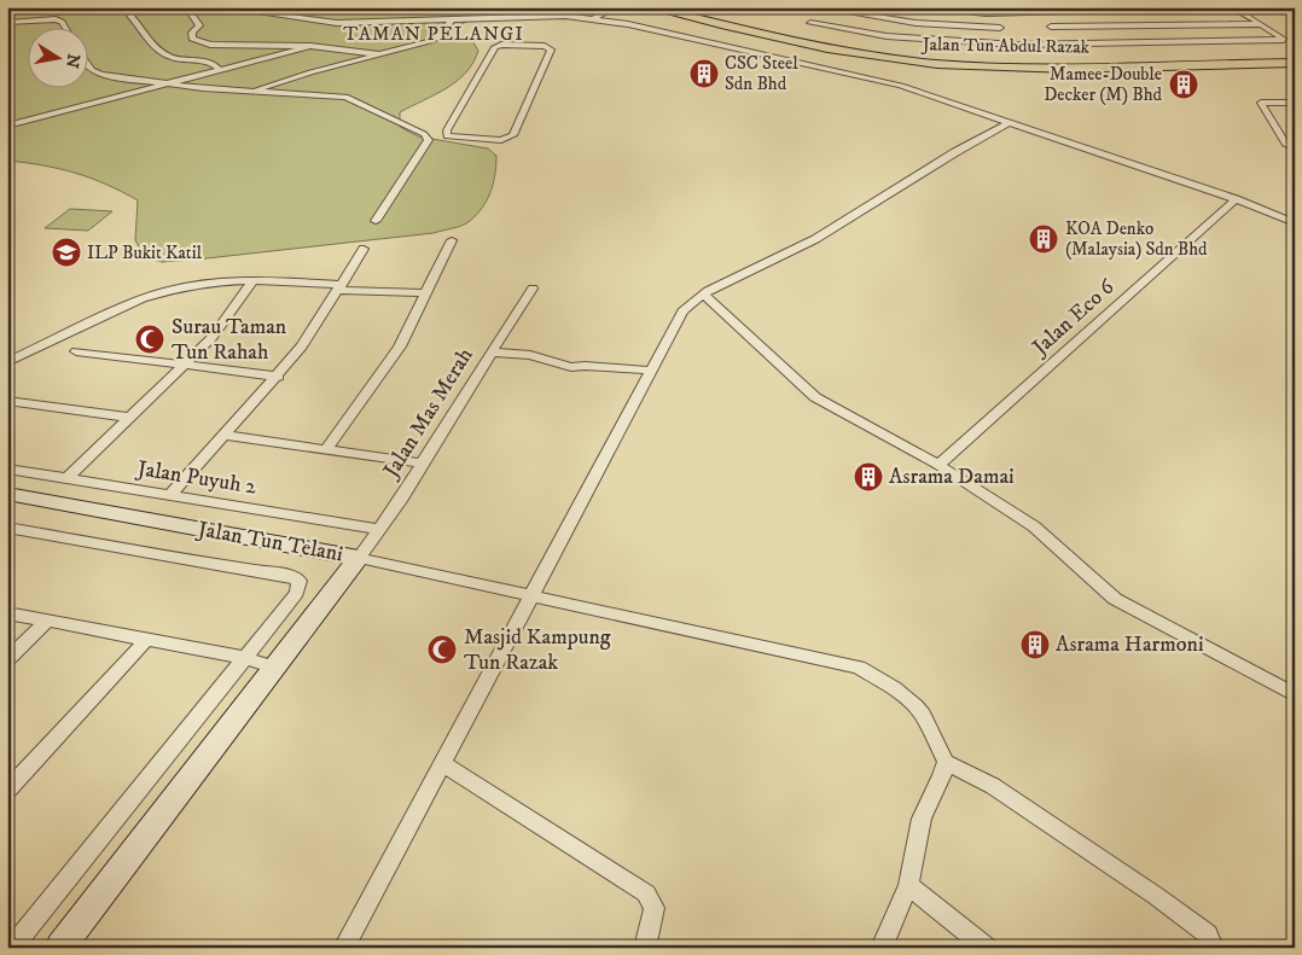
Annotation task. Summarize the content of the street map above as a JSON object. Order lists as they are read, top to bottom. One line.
{"streets":{"highway":["Jalan Tun Abdul Razak"],"street":["Jalan Eco 6","Jalan Mas Merah","Jalan Puyuh 2","Jalan Tun Telani"]},"crossings":[["Jalan Mas Merah","Jalan Puyuh 2"],["Jalan Mas Merah","Jalan Tun Telani"]],"districts":["TAMAN PELANGI"],"places":{"building":["CSC Steel Sdn Bhd","Mamee-Double Decker (M) Bhd","KOA Denko (Malaysia) Sdn Bhd","Asrama Damai","Asrama Harmoni"],"school or university":["ILP Bukit Katil"],"mosque":["Surau Taman Tun Rahah","Masjid Kampung Tun Razak"]},"north":"right"}
